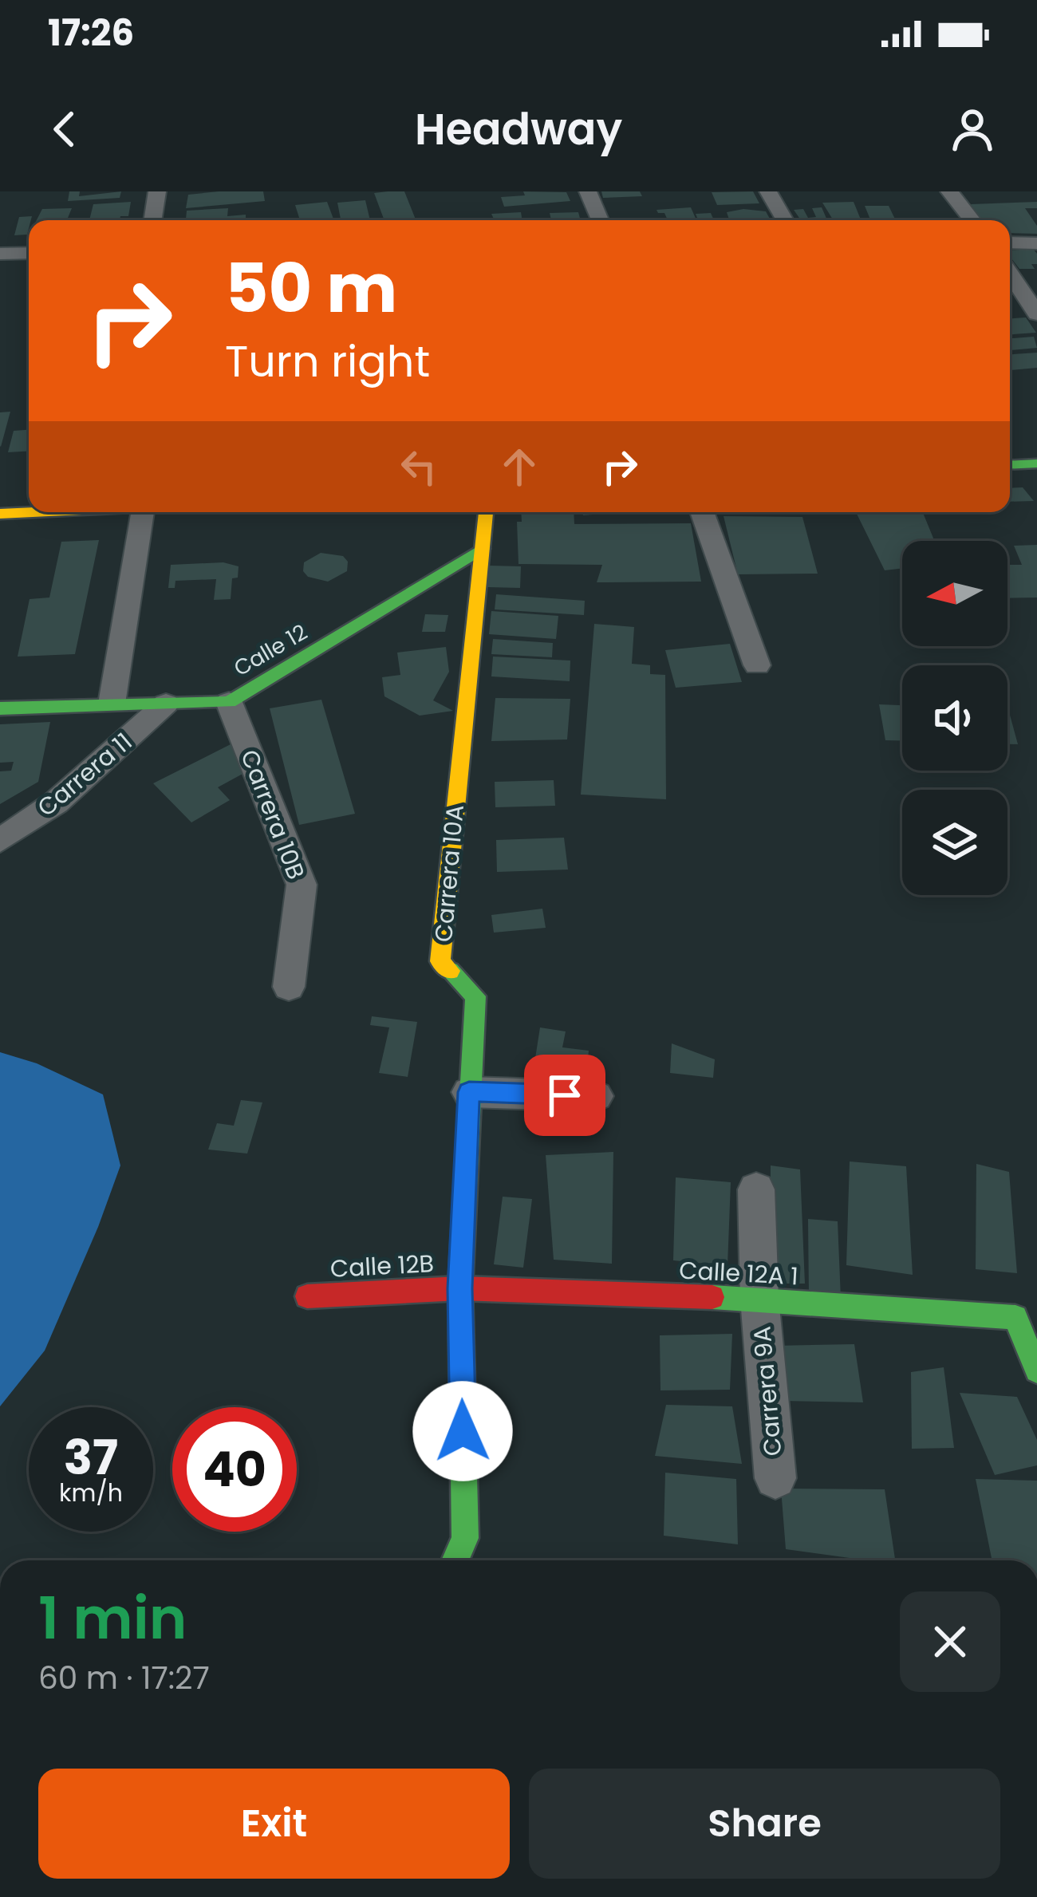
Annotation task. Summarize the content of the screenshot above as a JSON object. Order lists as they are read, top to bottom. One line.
{"streets":{"street":["Calle 12","Carrera 11","Carrera 10B","Carrera 10A","Calle 12B","Calle 12A 1","Carrera 9A"]},"crossings":[["Calle 12","Carrera 11"],["Calle 12","Carrera 10B"],["Calle 12","Carrera 10A"],["Carrera 10A","Calle 12B"],["Carrera 10A","Calle 12A 1"],["Calle 12B","Calle 12A 1"],["Calle 12A 1","Carrera 9A"]],"north":"left","page":{"status":"17:26","header":"Headway","turn":["50 m","Turn right"],"speed":"37 km/h","limit":"40","heading":["1 min","60 m · 17:27"],"buttons":["Exit","Share"]}}
